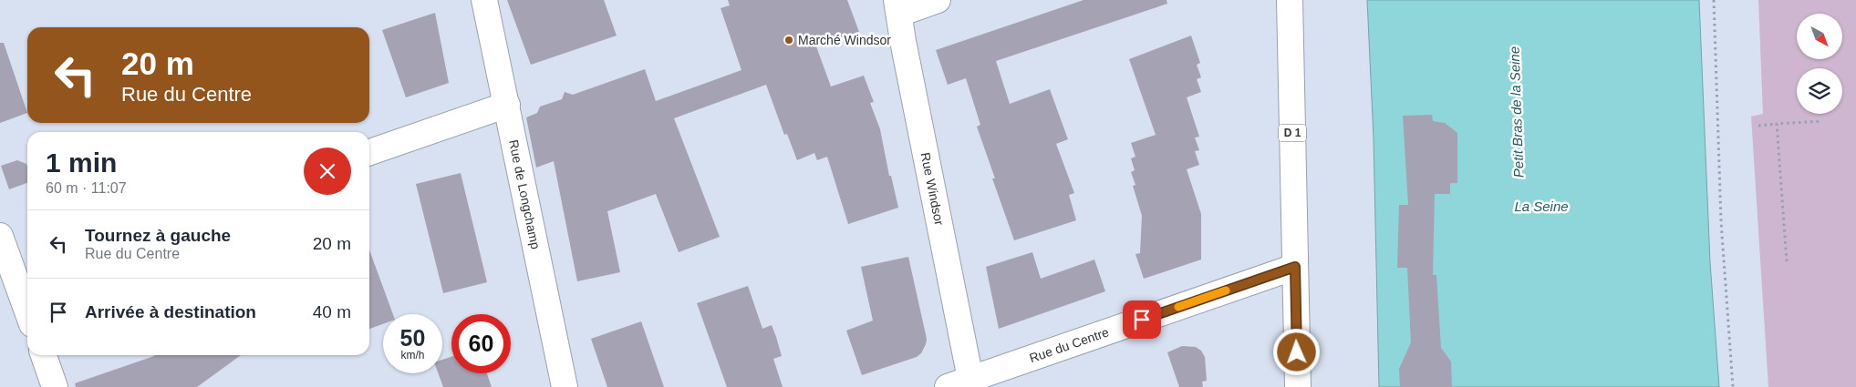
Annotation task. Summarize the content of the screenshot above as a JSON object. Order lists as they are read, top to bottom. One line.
{"streets":{"street":["D 1","Rue Windsor","Rue de Longchamp","Rue du Centre"]},"crossings":[["D 1","Rue du Centre"],["Rue Windsor","Rue du Centre"]],"water":["Petit Bras de la Seine","La Seine"],"places":["Marché Windsor"],"north":"bottom right","page":{"turn":["20 m","Rue du Centre"],"heading":["1 min","60 m · 11:07"],"list":[{"name":"Tournez à gauche","note":"Rue du Centre","value":"20 m"},{"name":"Arrivée à destination","value":"40 m"}],"speed":"50 km/h","limit":"60"}}
